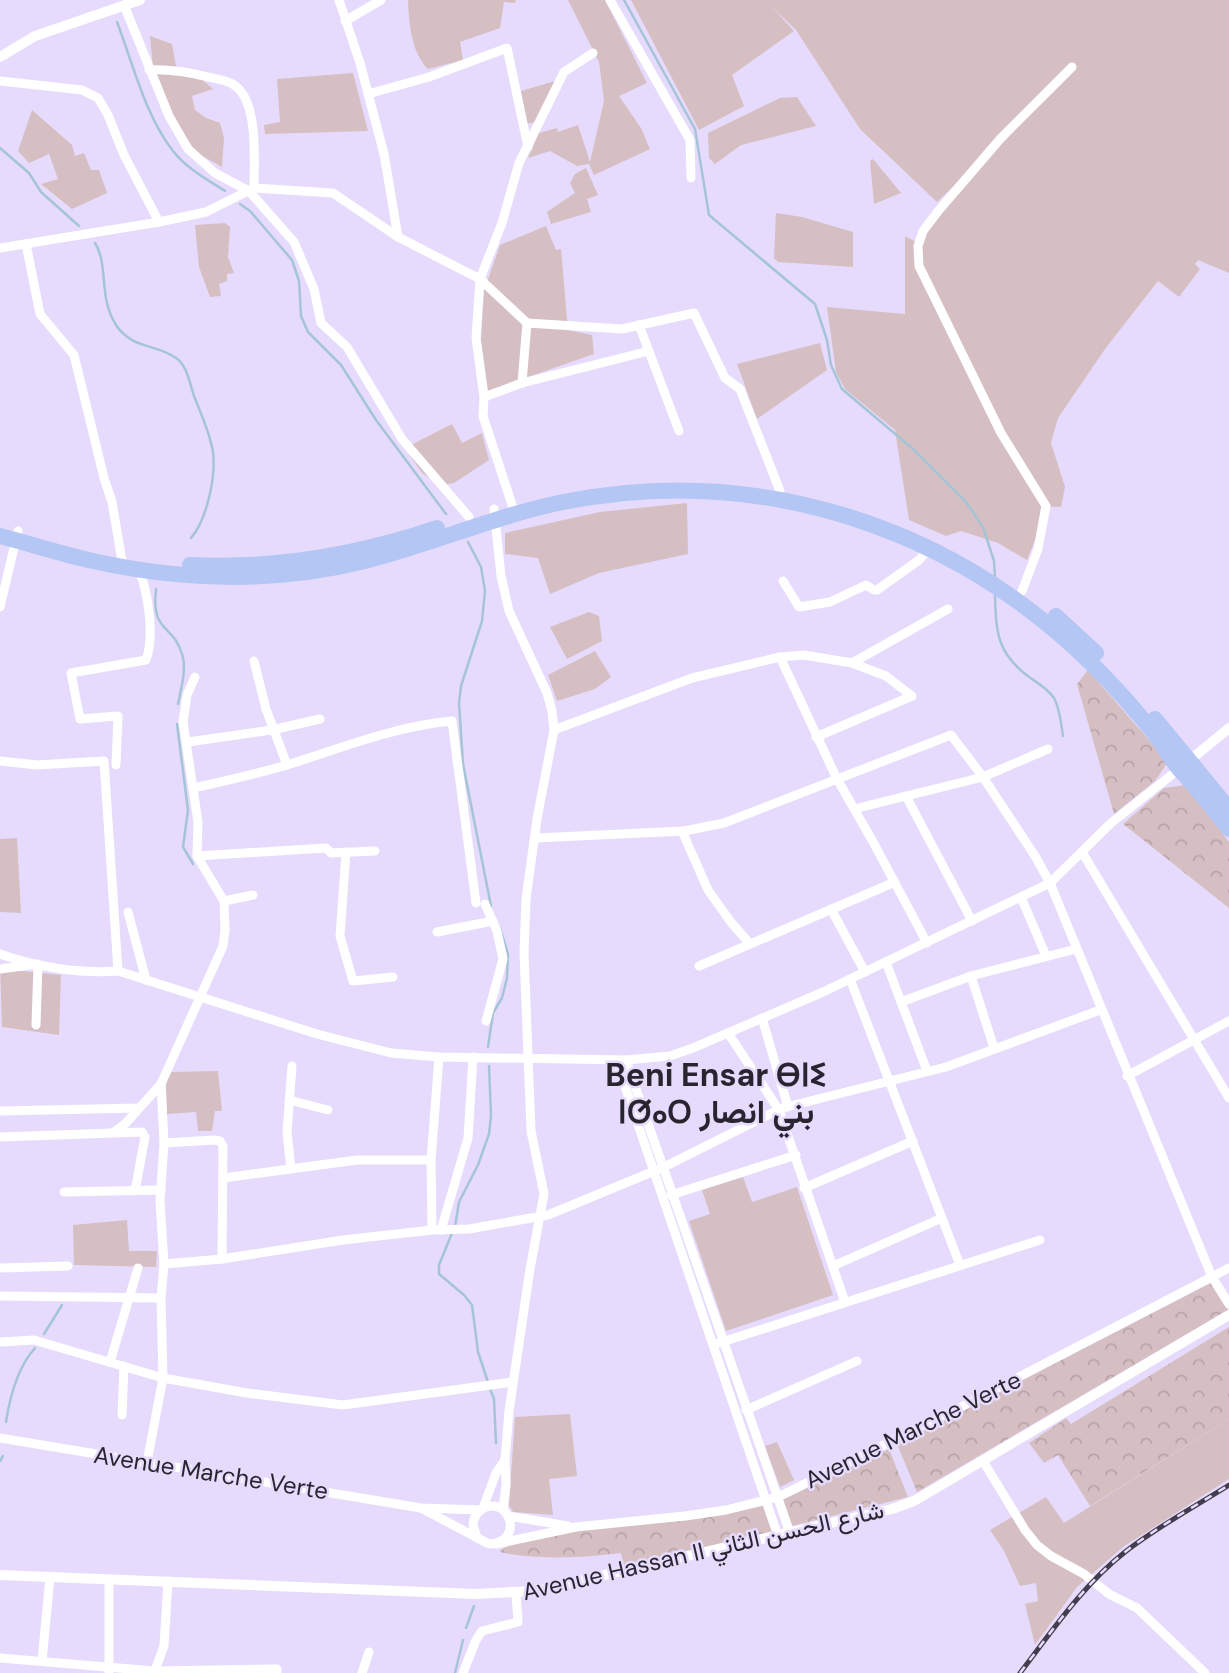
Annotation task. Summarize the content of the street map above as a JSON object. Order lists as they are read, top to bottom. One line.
{"streets":{"street":["Avenue Marche Verte","Avenue Hassan II شارع الحسن الثاني"]},"districts":["Beni Ensar ⴱⵏⵉ ⵏⵚⴰⵔ بني انصار"]}
